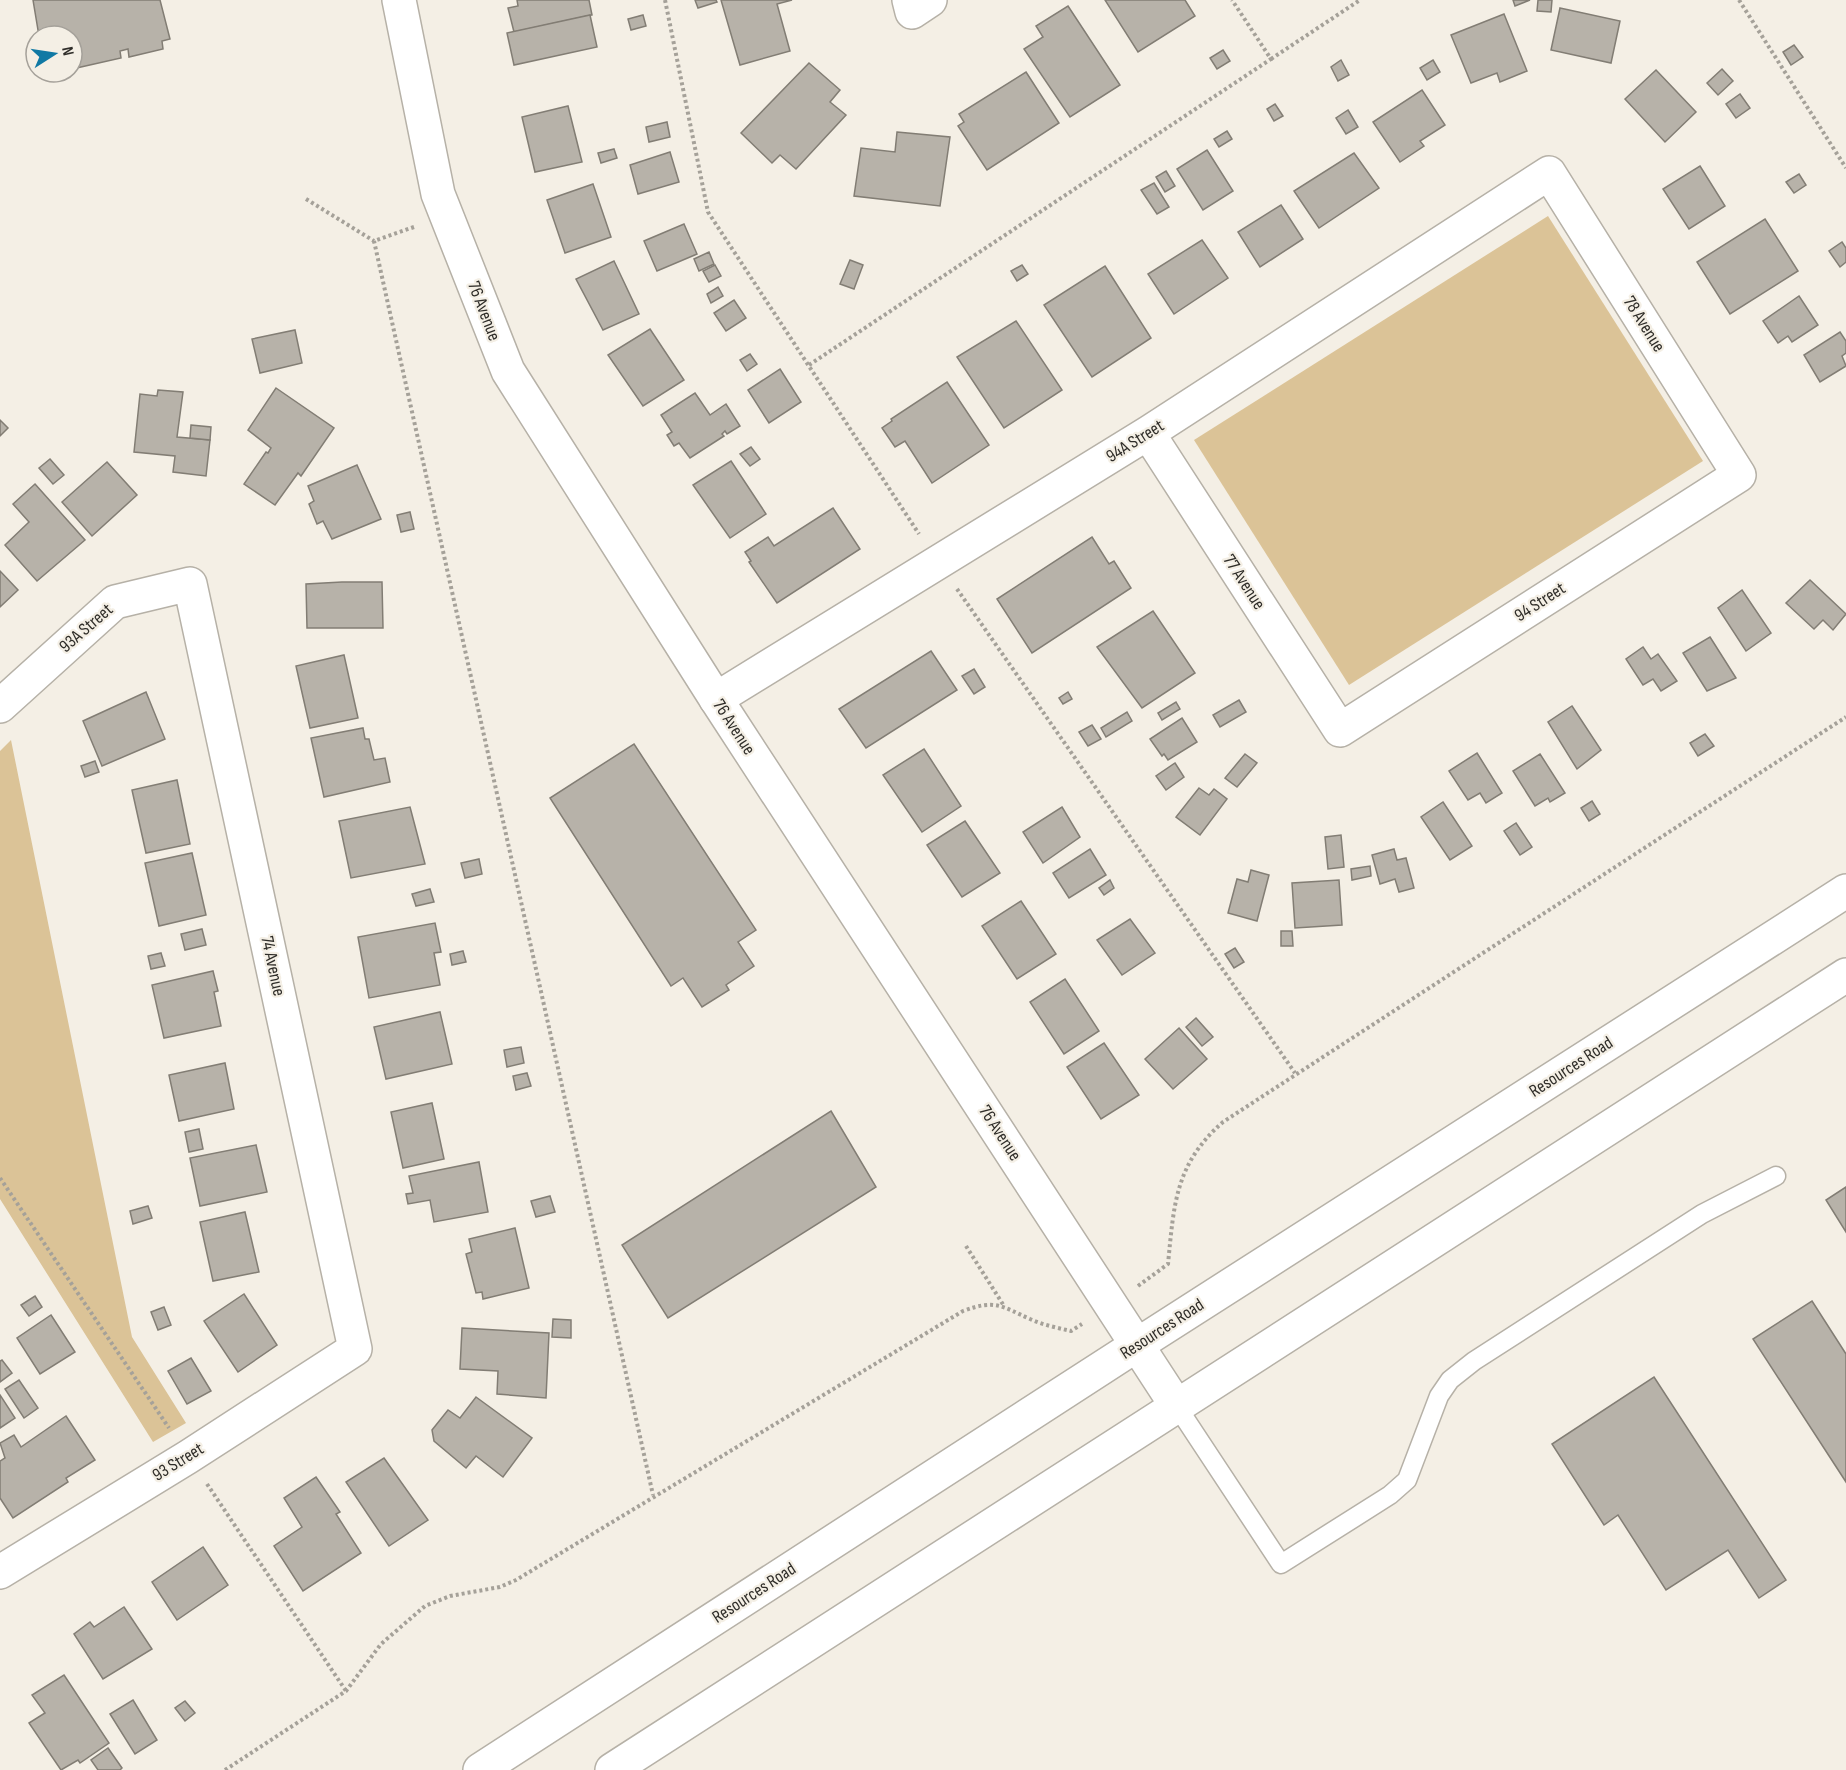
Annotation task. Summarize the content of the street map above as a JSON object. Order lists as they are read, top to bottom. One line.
{"streets":{"street":["76 Avenue","78 Avenue","94A Street","77 Avenue","94 Street","93A Street","74 Avenue","Resources Road","93 Street"]},"crossings":[["76 Avenue","94A Street"],["76 Avenue","Resources Road"],["78 Avenue","94A Street"],["78 Avenue","94 Street"],["94A Street","77 Avenue"],["77 Avenue","94 Street"],["93A Street","74 Avenue"],["74 Avenue","93 Street"]],"north":"right"}
